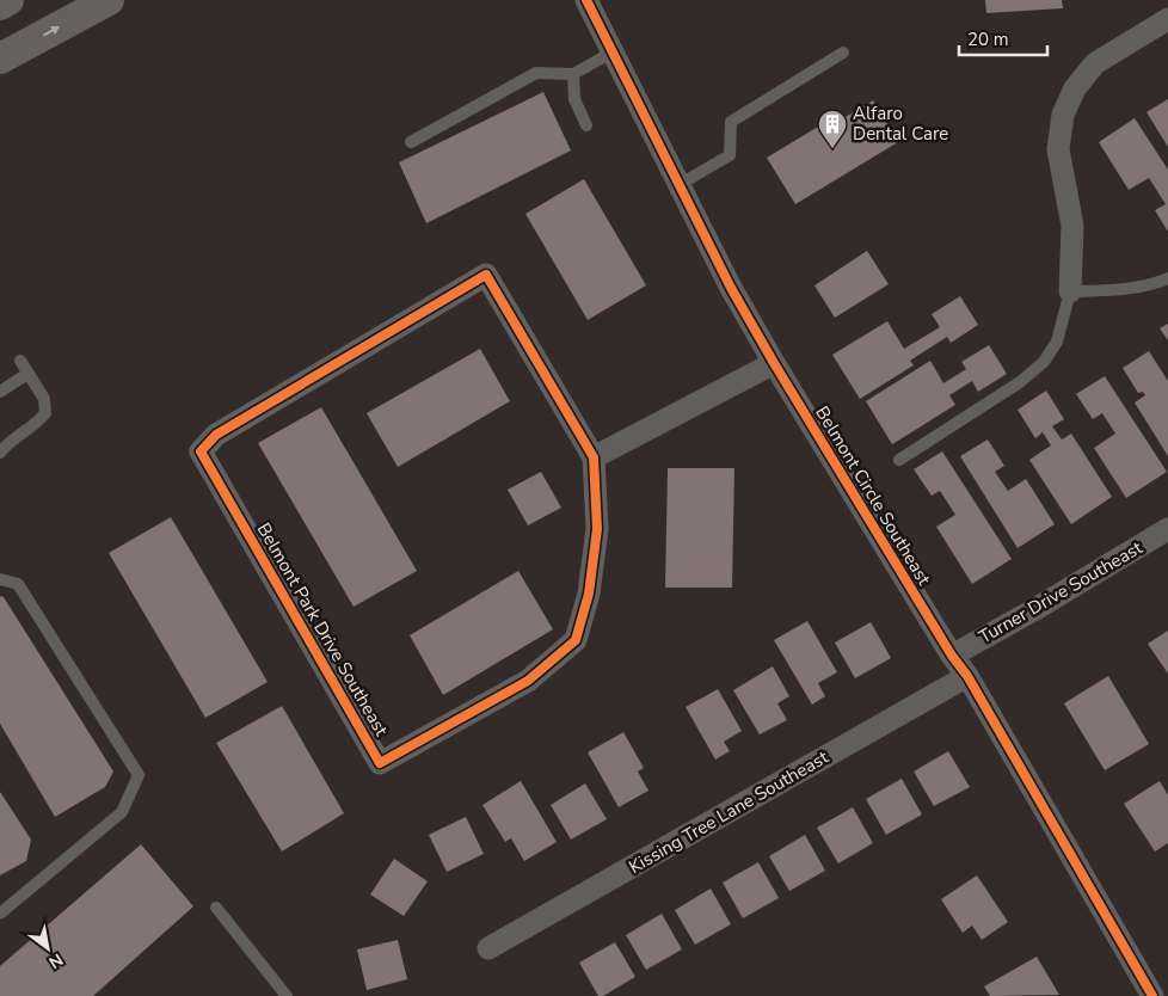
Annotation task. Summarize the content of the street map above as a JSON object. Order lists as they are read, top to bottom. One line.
{"streets":{"street":["Belmont Circle Southeast","Turner Drive Southeast","Belmont Park Drive Southeast","Kissing Tree Lane Southeast"]},"crossings":[["Belmont Circle Southeast","Turner Drive Southeast"],["Belmont Circle Southeast","Kissing Tree Lane Southeast"]],"places":{"building":["Alfaro Dental Care"]},"scale_bar":"20 m","north":"bottom right"}
